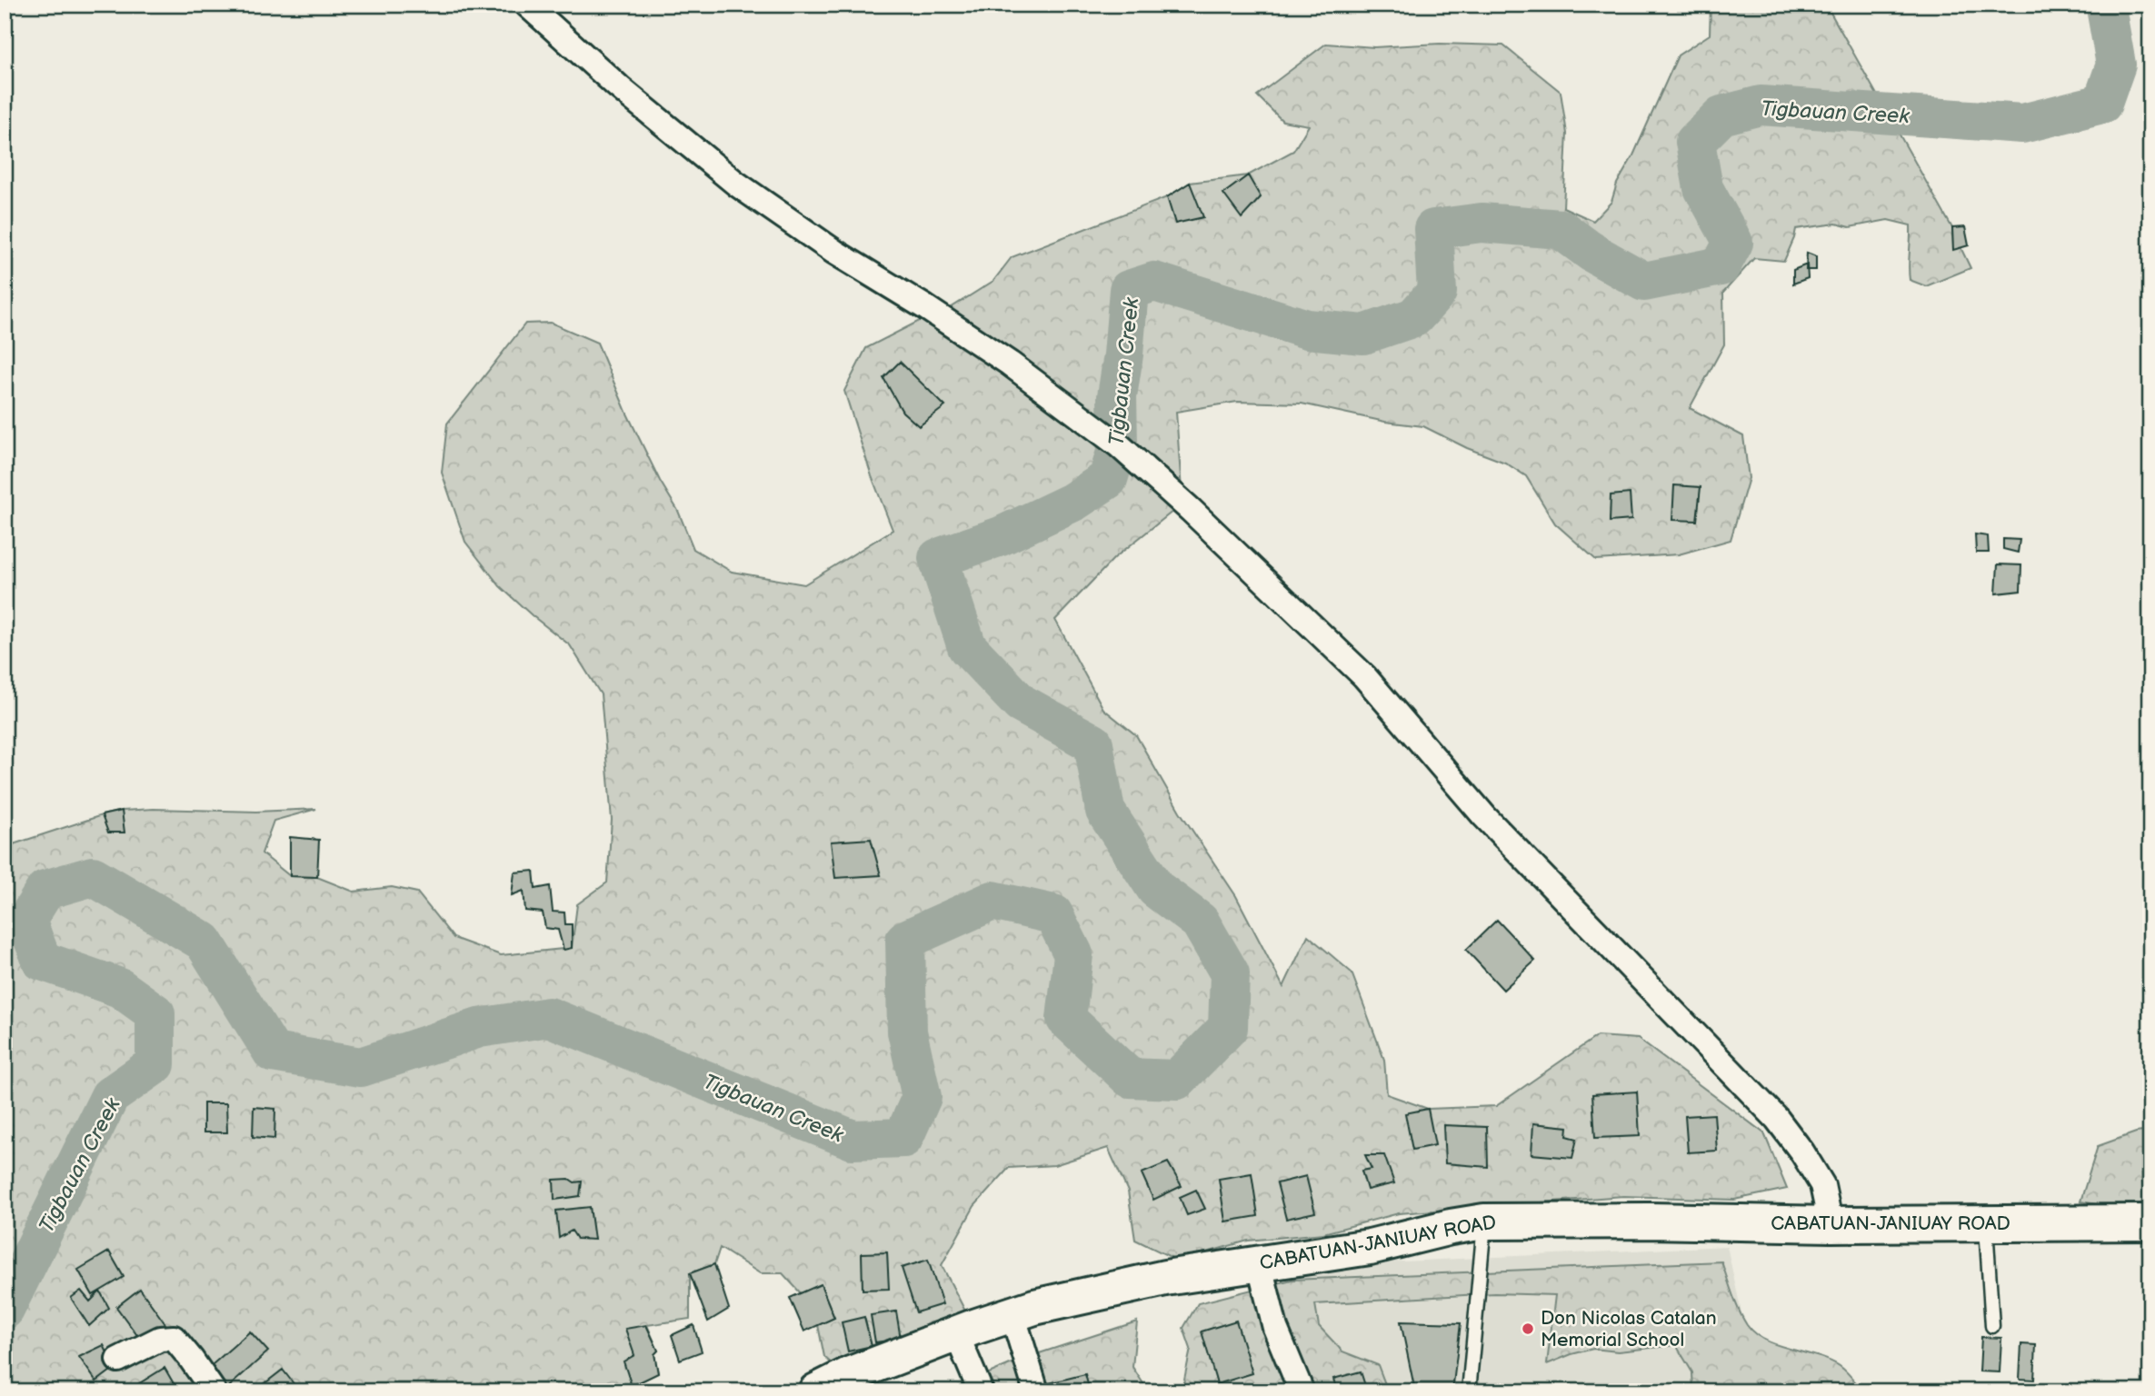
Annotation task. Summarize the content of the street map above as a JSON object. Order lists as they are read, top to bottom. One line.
{"streets":{"main road":["CABATUAN-JANIUAY ROAD"]},"water":["Tigbauan Creek"],"places":["Don Nicolas Catalan Memorial School"]}
